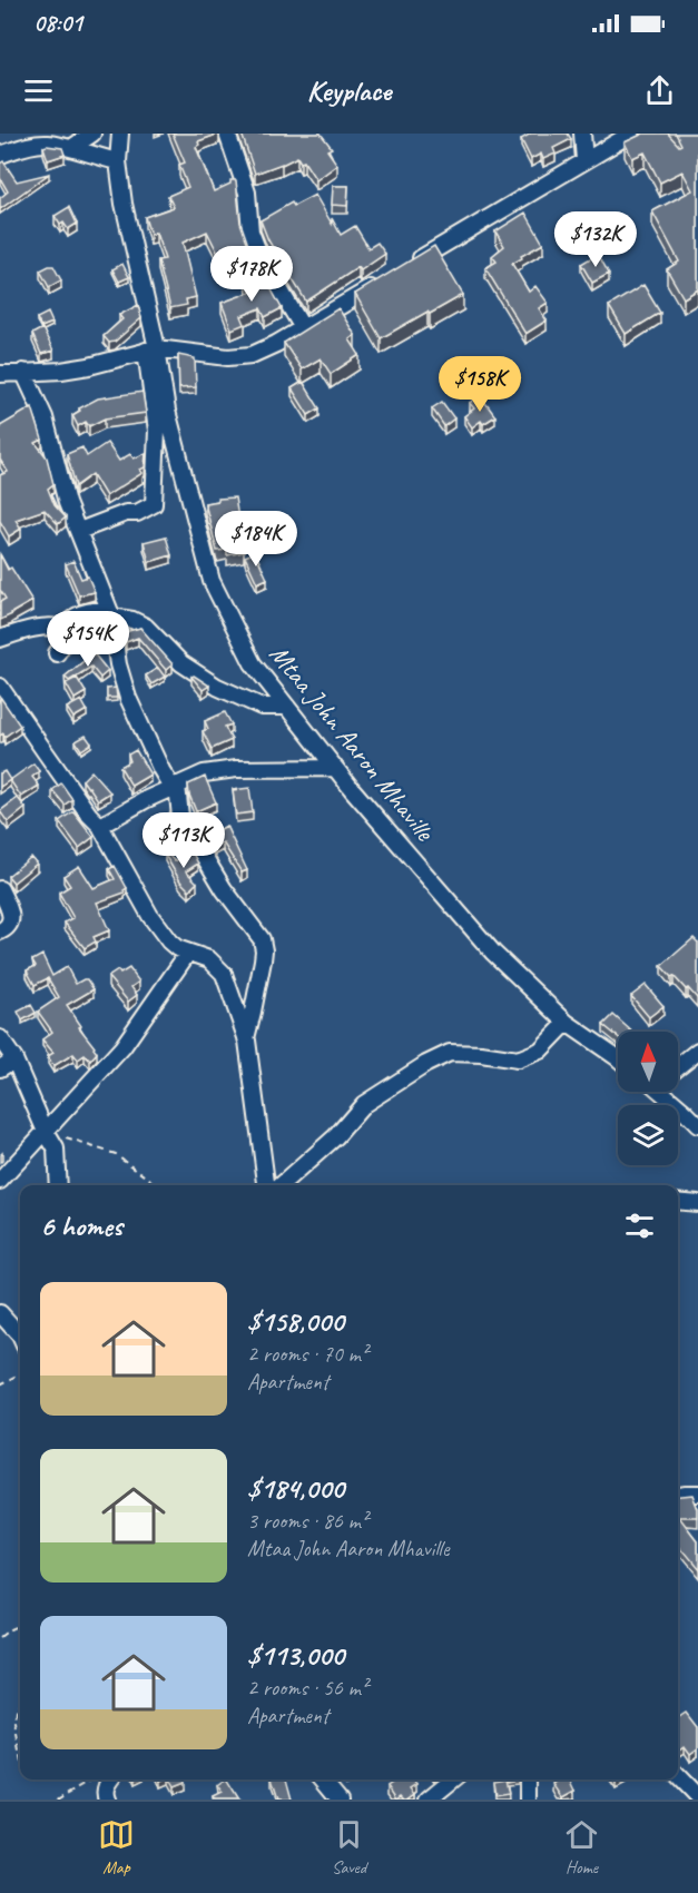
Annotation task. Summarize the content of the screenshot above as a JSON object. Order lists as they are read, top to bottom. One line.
{"streets":{"street":["Mtaa John Aaron Mhaville"]},"north":"top","page":{"status":"08:01","header":"Keyplace","price":["$132K","$178K","$158K","$184K","$154K","$113K"],"heading":"6 homes","list":[{"name":"$158,000","note":"2 rooms · 70 m² · Apartment"},{"name":"$184,000","note":"3 rooms · 86 m² · Mtaa John Aaron Mhaville"},{"name":"$113,000","note":"2 rooms · 56 m² · Apartment"}],"tabs":["Map","Saved","Home"]}}
